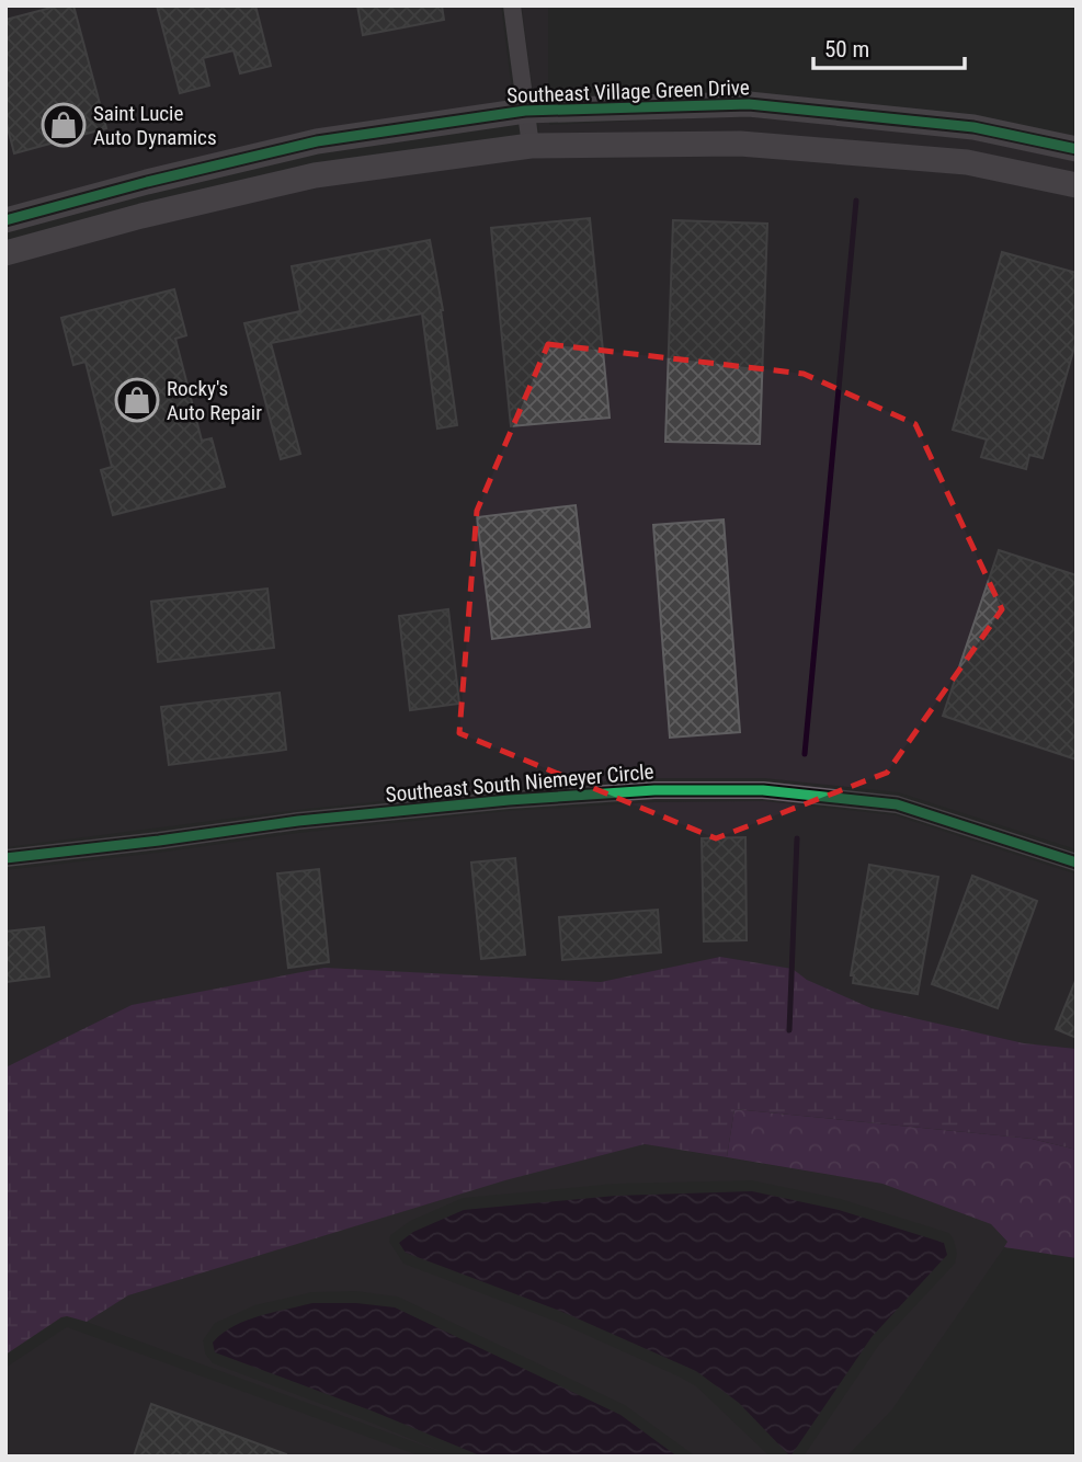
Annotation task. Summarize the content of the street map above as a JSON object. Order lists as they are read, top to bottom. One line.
{"streets":{"street":["Southeast Village Green Drive","Southeast South Niemeyer Circle"]},"places":{"shop":["Saint Lucie Auto Dynamics","Rocky's Auto Repair"]},"scale_bar":"50 m"}
